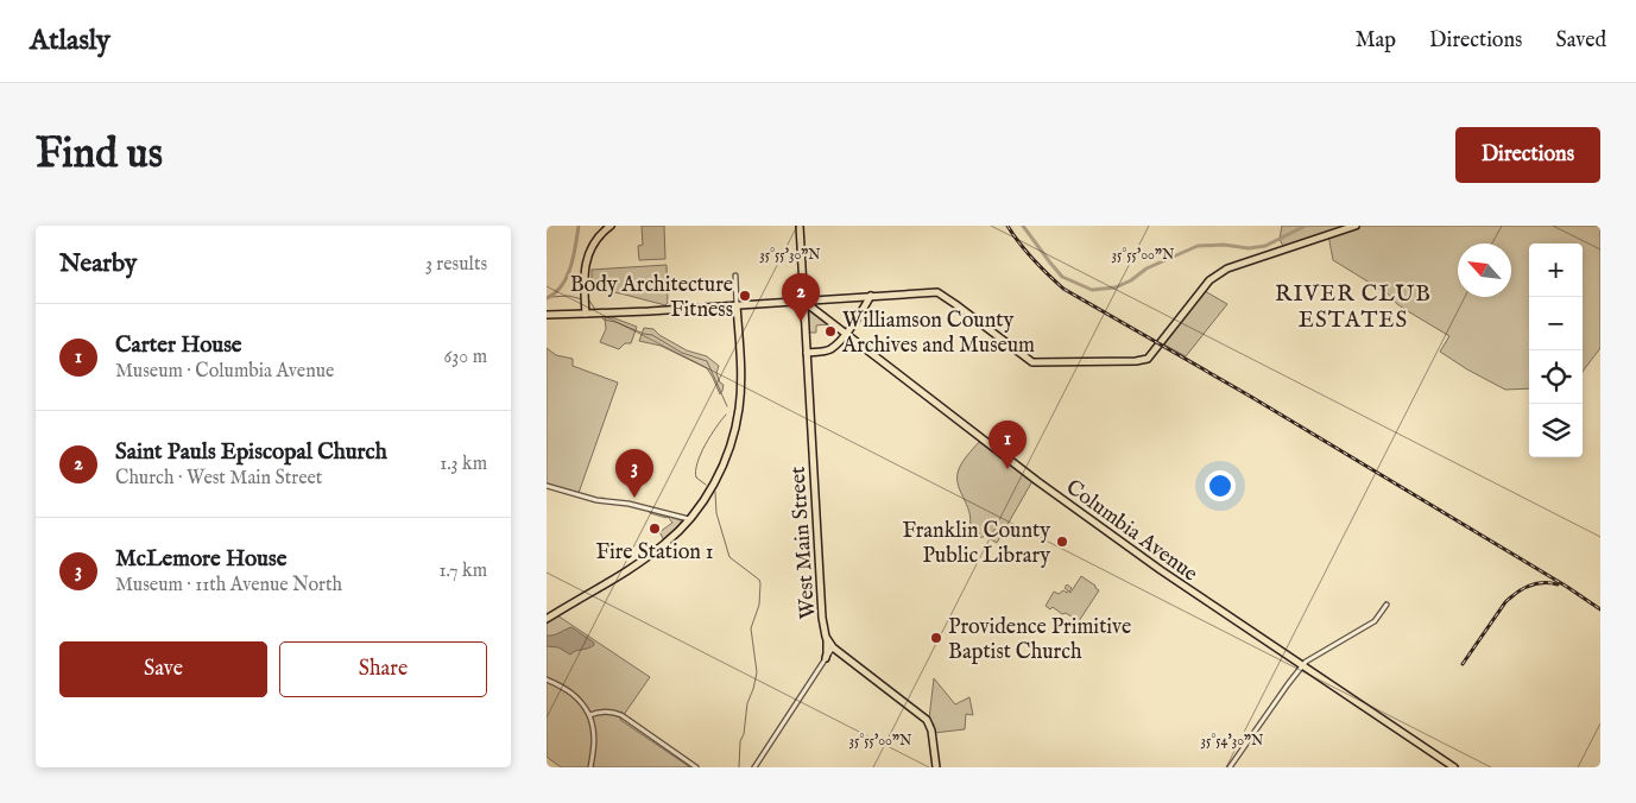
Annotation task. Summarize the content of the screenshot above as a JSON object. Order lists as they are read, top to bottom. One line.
{"streets":{"main road":["Columbia Avenue","West Main Street"]},"crossings":[["Columbia Avenue","West Main Street"]],"districts":["RIVER CLUB ESTATES"],"places":["Body Architecture Fitness","Williamson County Archives and Museum","Fire Station 1","Franklin County Public Library","Providence Primitive Baptist Church"],"north":"top left","page":{"header":"Atlasly","nav":["Map","Directions","Saved"],"buttons":["Directions",["Save","Share"]],"title":"Find us","heading":["Nearby","3 results"],"map_buttons":["+","−"],"pins":["2","1","3"],"list":[{"mark":"1","name":"Carter House","note":"Museum · Columbia Avenue","value":"630 m"},{"mark":"2","name":"Saint Pauls Episcopal Church","note":"Church · West Main Street","value":"1.3 km"},{"mark":"3","name":"McLemore House","note":"Museum · 11th Avenue North","value":"1.7 km"}]},"coordinates":["35°55'30\"N","35°55'00\"N","35°54'30\"N"]}
